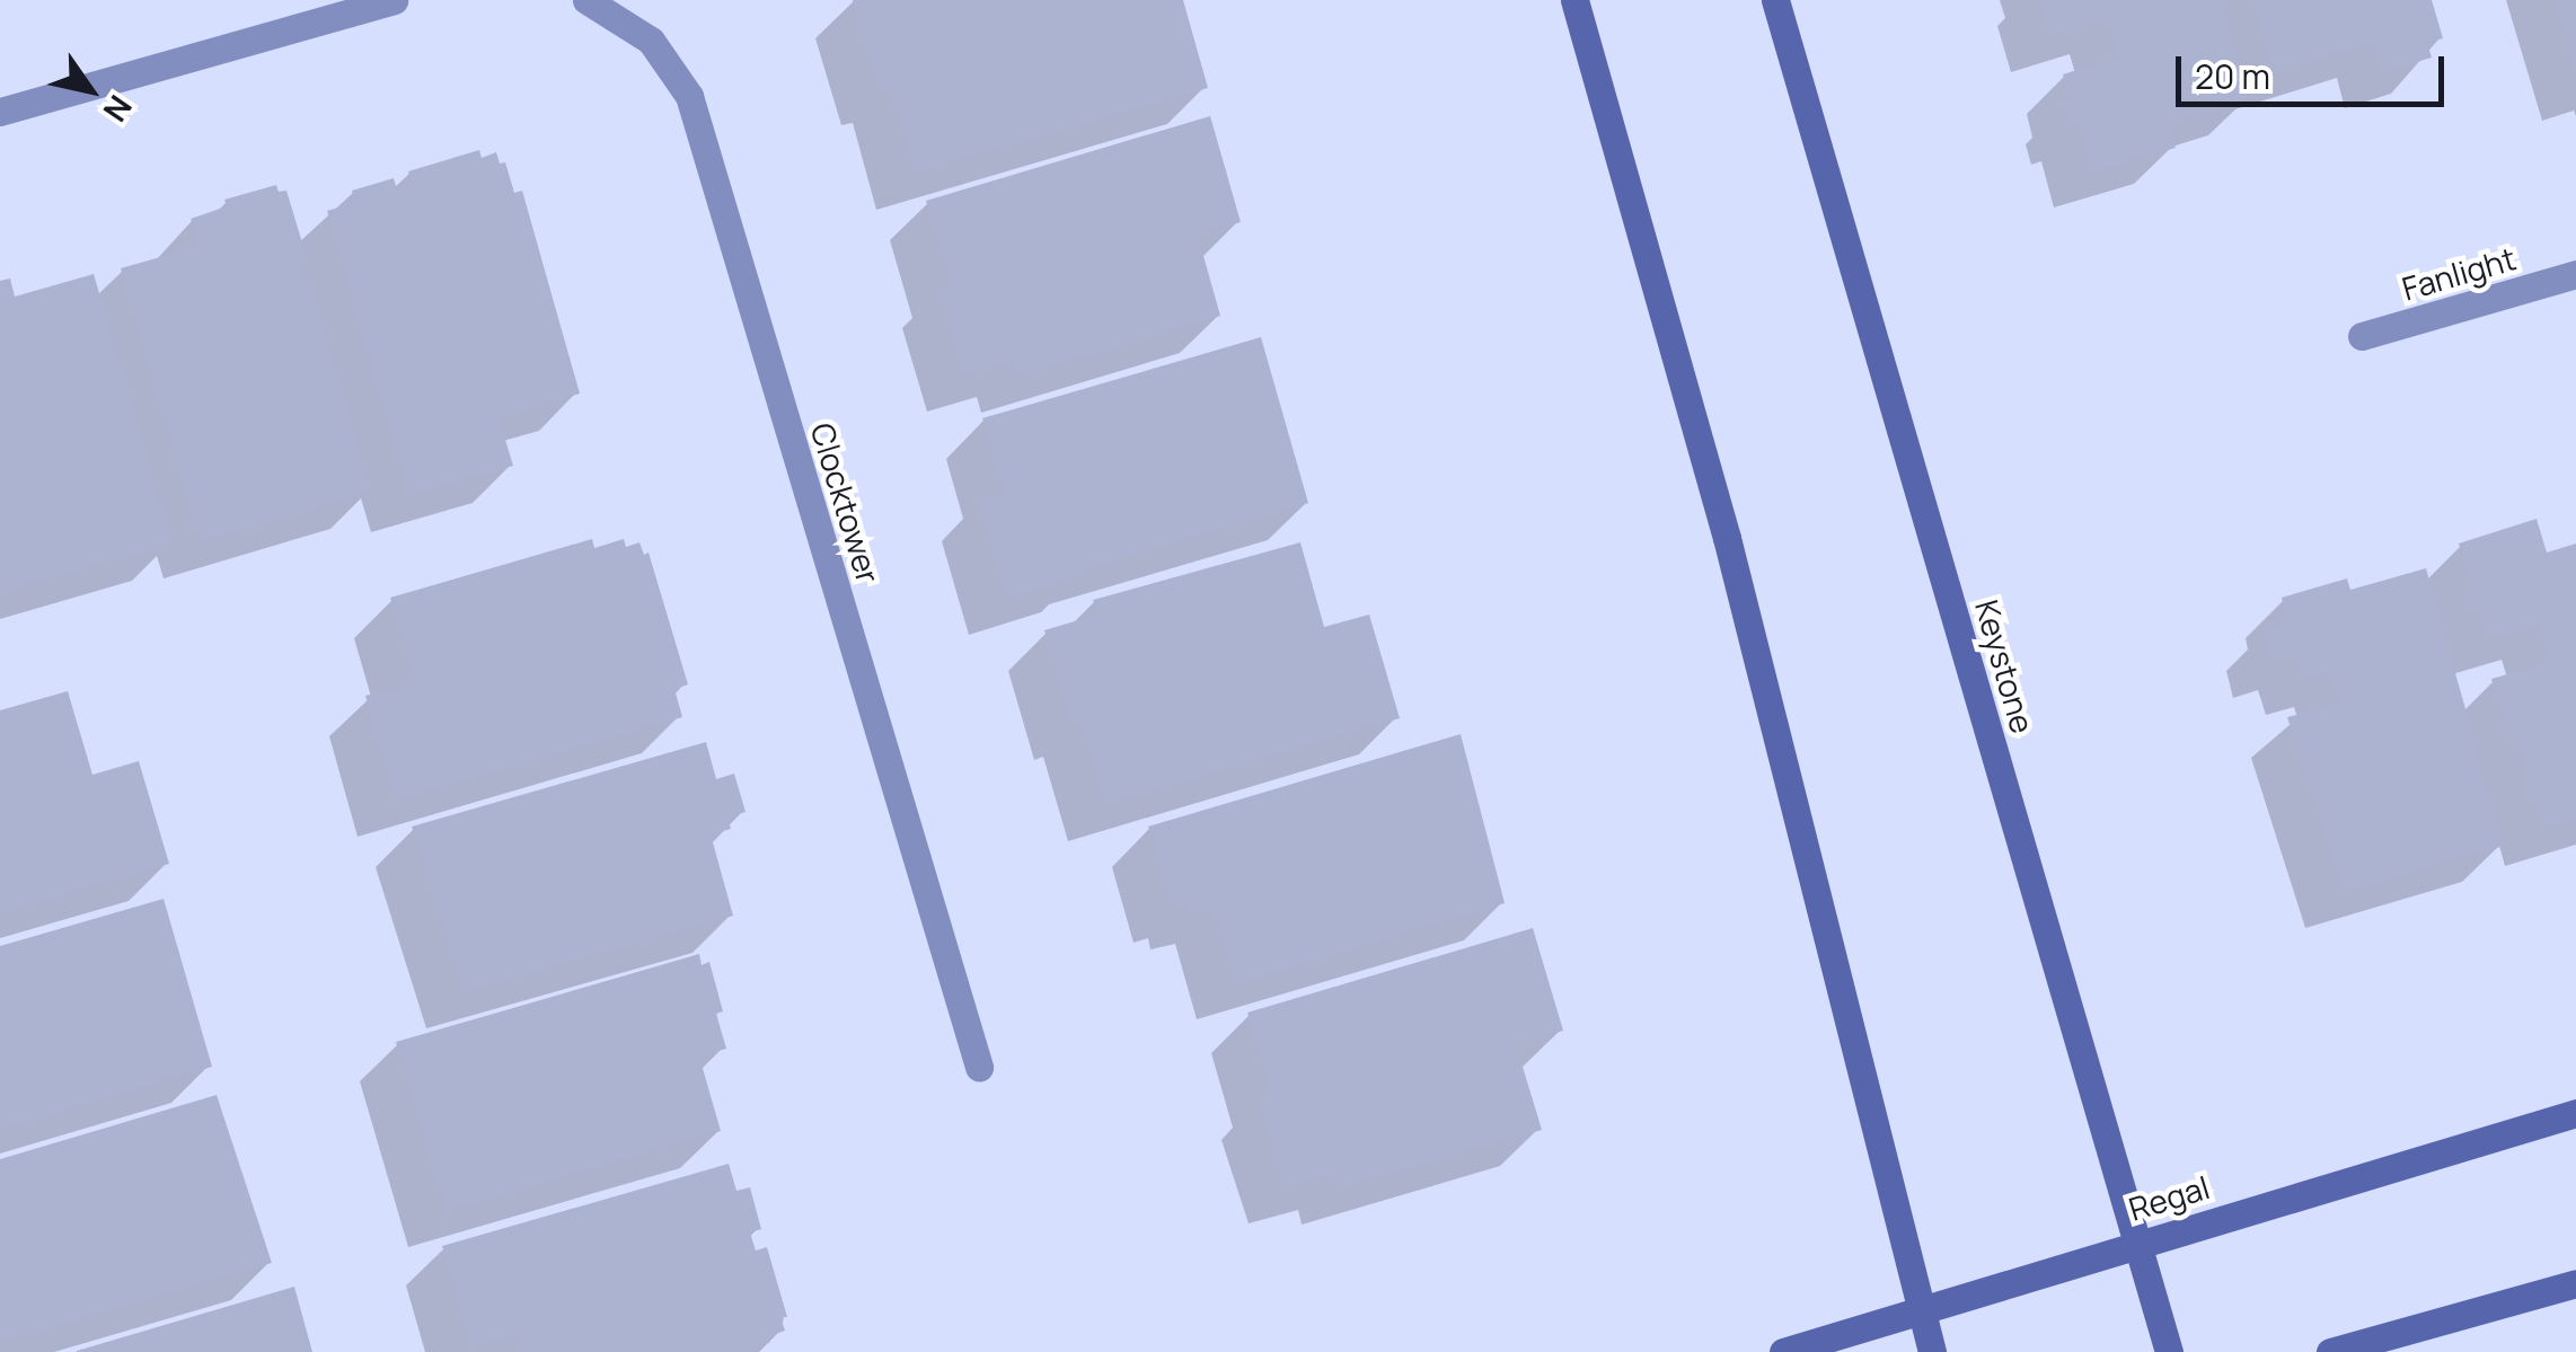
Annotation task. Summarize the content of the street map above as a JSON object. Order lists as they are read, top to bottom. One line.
{"streets":{"street":["Fanlight","Clocktower","Keystone","Regal"]},"crossings":[["Keystone","Regal"]],"scale_bar":"20 m","north":"bottom right"}
